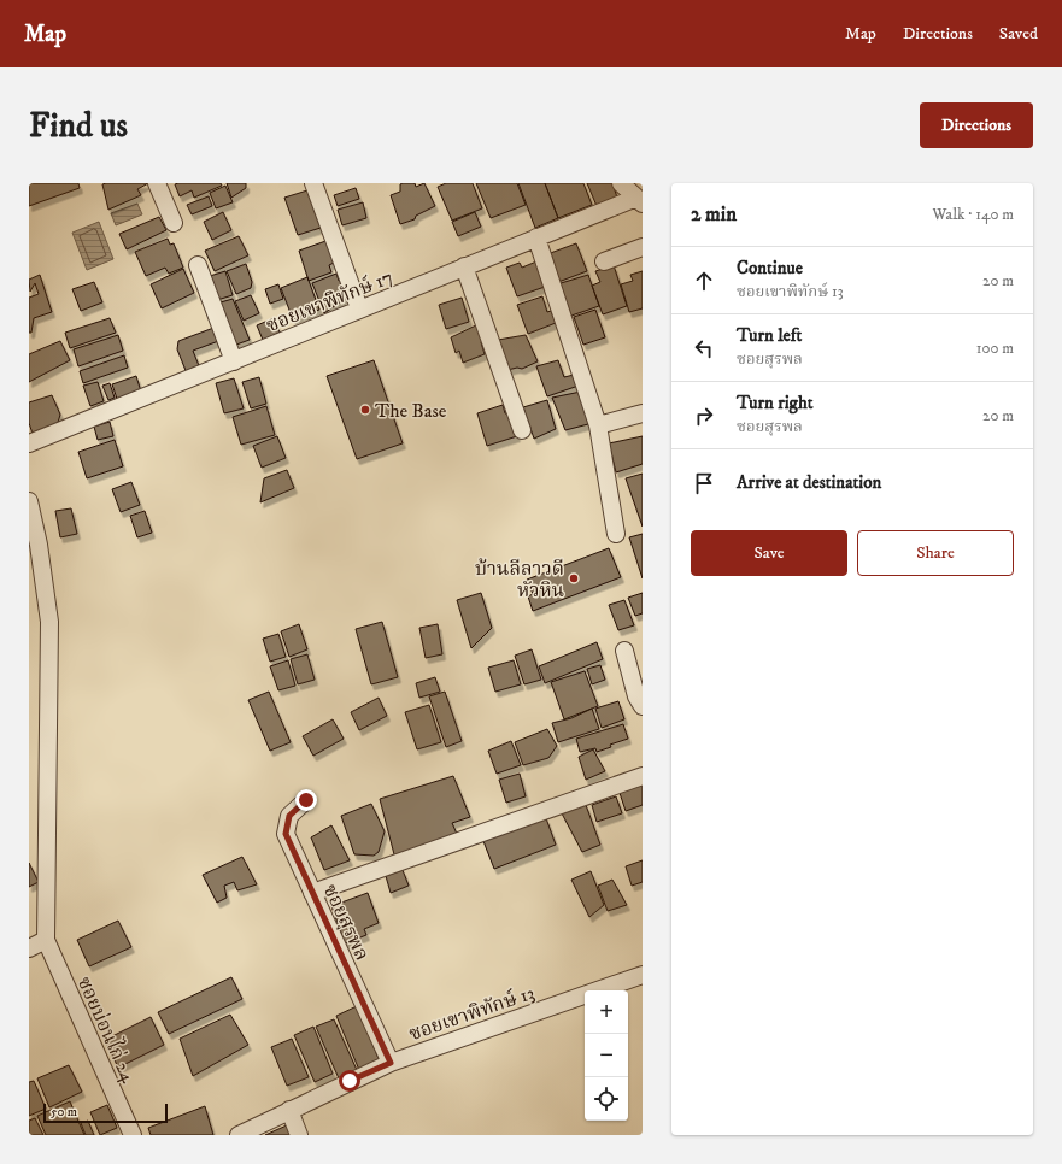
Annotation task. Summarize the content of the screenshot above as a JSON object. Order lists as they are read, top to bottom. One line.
{"streets":{"street":["ซอยเขาพิทักษ์ 17","ซอยสุรพล","ซอยเขาพิทักษ์ 13","ซอยบ่อนไก่ 24"]},"crossings":[["ซอยสุรพล","ซอยเขาพิทักษ์ 13"]],"places":["The Base","บ้านลีลาวดี หัวหิน"],"scale_bar":"50 m","page":{"header":"Map","nav":["Map","Directions","Saved"],"buttons":["Directions",["Save","Share"]],"title":"Find us","heading":["2 min","Walk · 140 m"],"list":[["Continue","ซอยเขาพิทักษ์ 13","20 m"],["Turn left","ซอยสุรพล","100 m"],["Turn right","ซอยสุรพล","20 m"],"Arrive at destination"],"map_buttons":["+","−"],"scale":"50 m"}}
